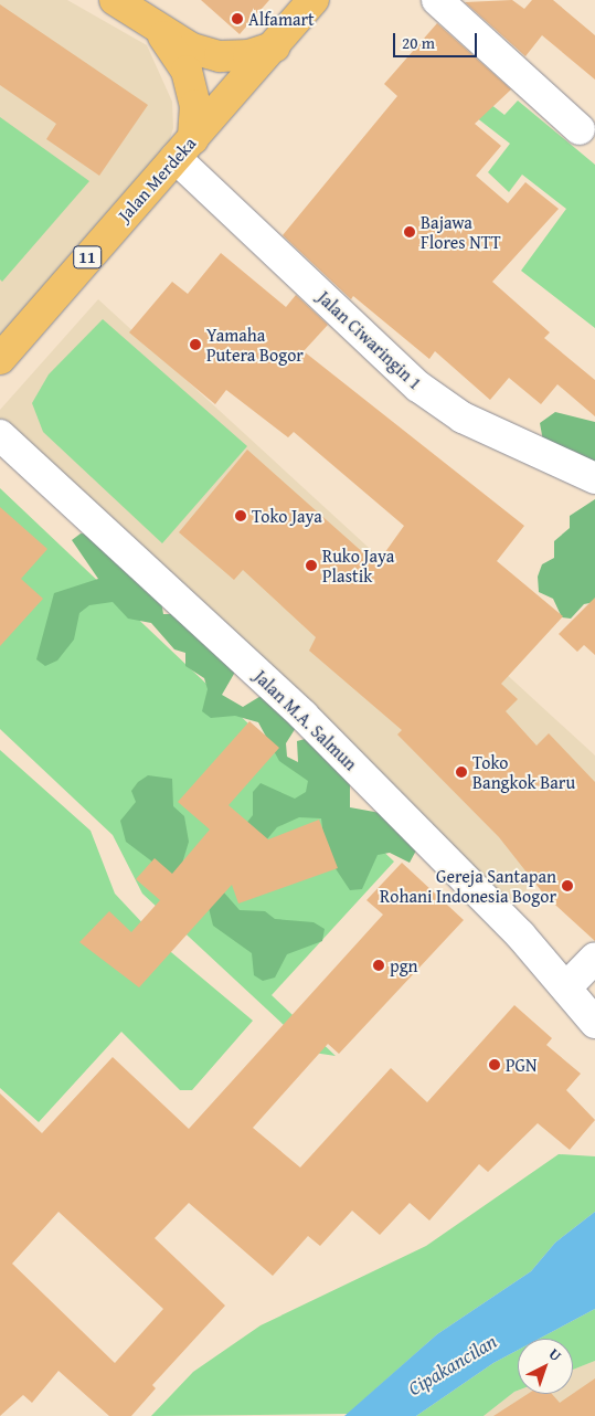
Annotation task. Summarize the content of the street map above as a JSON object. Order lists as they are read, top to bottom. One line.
{"streets":{"main road":["Jalan Merdeka","11"],"street":["Jalan Ciwaringin 1","Jalan M.A. Salmun"]},"crossings":[["Jalan Merdeka","Jalan Ciwaringin 1"]],"water":["Cipakancilan"],"places":["Alfamart","Bajawa Flores NTT","Yamaha Putera Bogor","Toko Jaya","Ruko Jaya Plastik","Toko Bangkok Baru","Gereja Santapan Rohani Indonesia Bogor","pgn","PGN"],"scale_bar":"20 m","north":"top right"}
